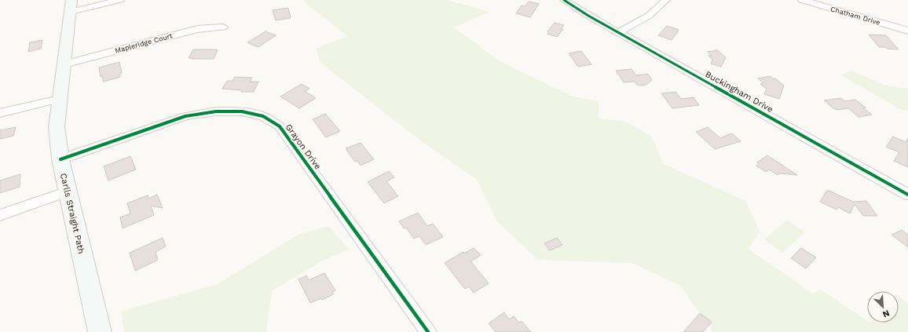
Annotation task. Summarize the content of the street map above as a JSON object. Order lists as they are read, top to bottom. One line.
{"streets":{"street":["Chatham Drive","Mapleridge Court","Buckingham Drive","Grayon Drive","Carlls Straight Path"]},"crossings":[["Mapleridge Court","Carlls Straight Path"],["Grayon Drive","Carlls Straight Path"]],"north":"bottom right"}
